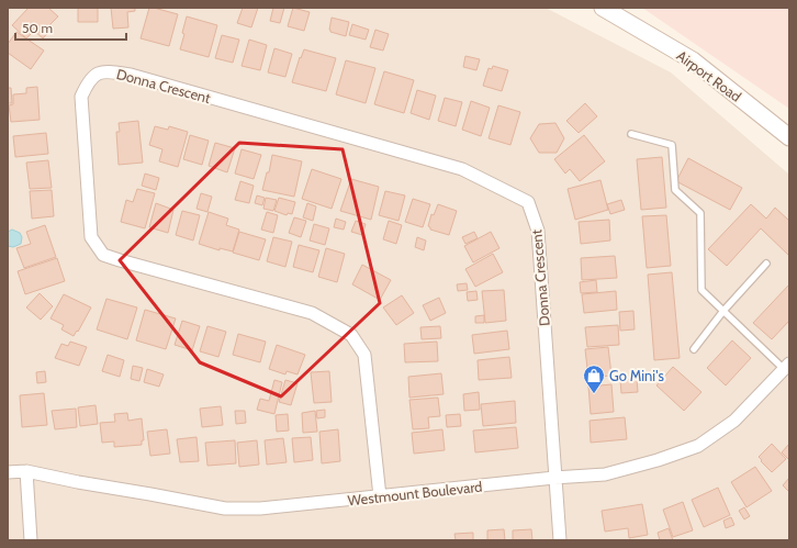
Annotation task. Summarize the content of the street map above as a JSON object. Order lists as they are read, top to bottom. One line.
{"streets":{"main road":["Airport Road"],"street":["Donna Crescent","Westmount Boulevard"]},"crossings":[["Donna Crescent","Westmount Boulevard"]],"places":{"shop":["Go Mini's"]},"scale_bar":"50 m"}
